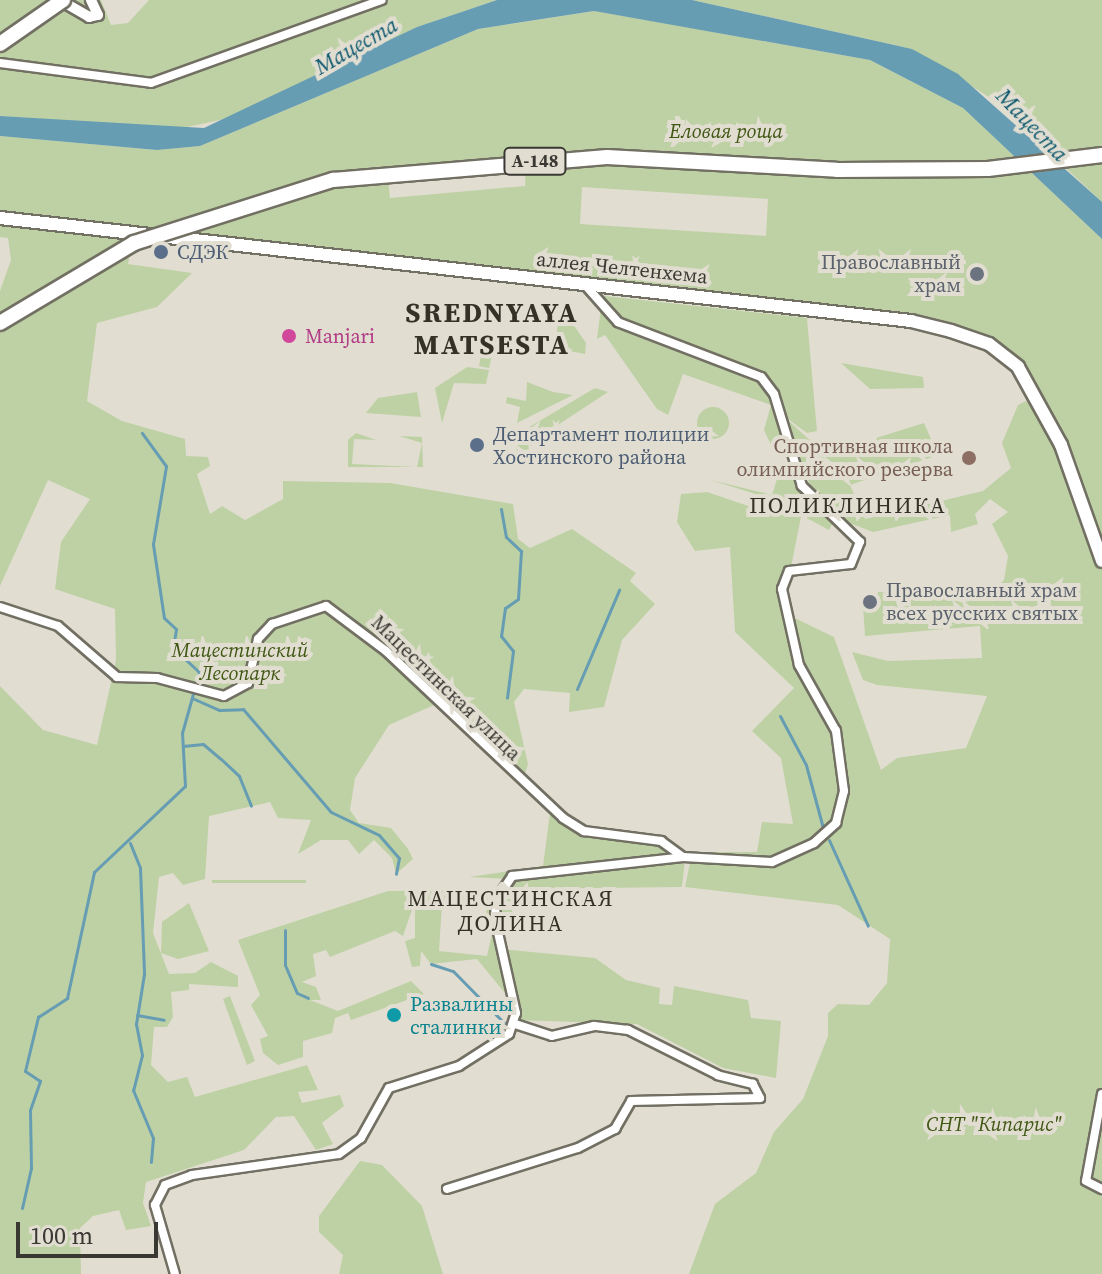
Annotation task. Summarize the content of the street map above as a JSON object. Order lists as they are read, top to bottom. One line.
{"streets":{"highway":["А-148"],"main road":["аллея Челтенхема"],"street":["Мацестинская улица"]},"crossings":[["аллея Челтенхема","Мацестинская улица"]],"districts":["SREDNYAYA MATSESTA","ПОЛИКЛИНИКА","МАЦЕСТИНСКАЯ ДОЛИНА"],"water":["Мацеста"],"parks":["Еловая роща","Мацестинский Лесопарк","СНТ \"Кипарис\""],"places":["СДЭК","Православный храм","Manjari","Департамент полиции Хостинского района","Спортивная школа олимпийского резерва","Православный храм всех русских святых","Развалины сталинки"],"scale_bar":"100 m"}
